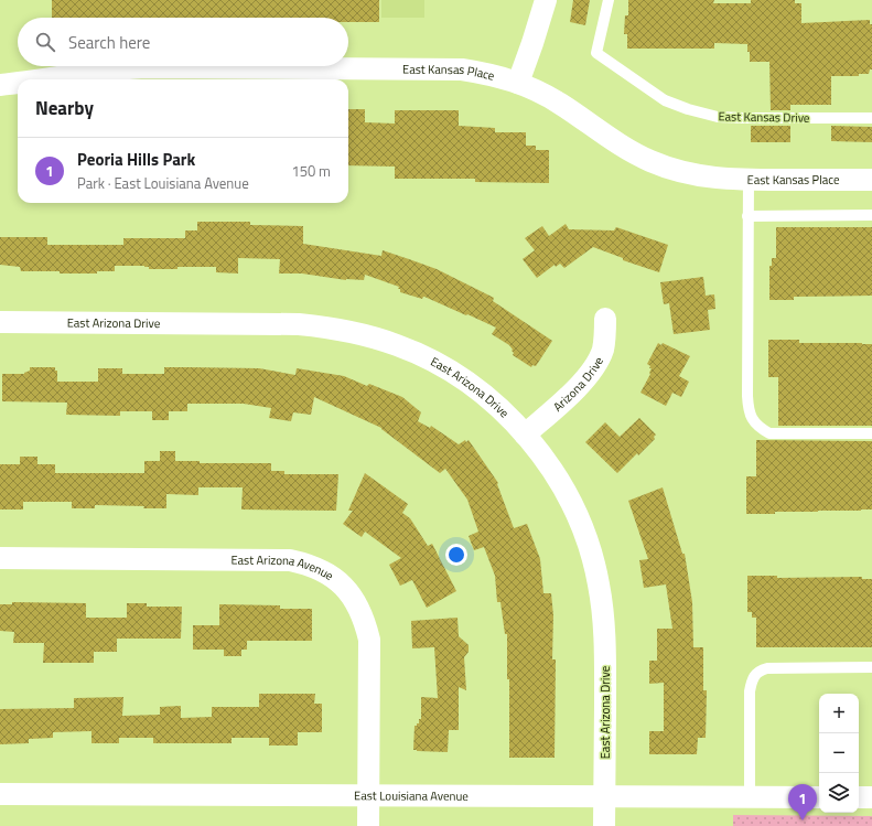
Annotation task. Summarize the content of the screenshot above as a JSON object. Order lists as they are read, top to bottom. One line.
{"streets":{"street":["East Kansas Place","East Arizona Drive","Arizona Drive","East Arizona Avenue","East Louisiana Avenue"],"lane":["East Kansas Drive"]},"crossings":[["East Arizona Drive","Arizona Drive"],["East Arizona Drive","East Louisiana Avenue"],["East Arizona Avenue","East Louisiana Avenue"]],"page":{"search":"Search here","heading":"Nearby","list":[{"mark":"1","name":"Peoria Hills Park","note":"Park · East Louisiana Avenue","value":"150 m"}],"map_buttons":["+","−"],"pins":"1"}}
